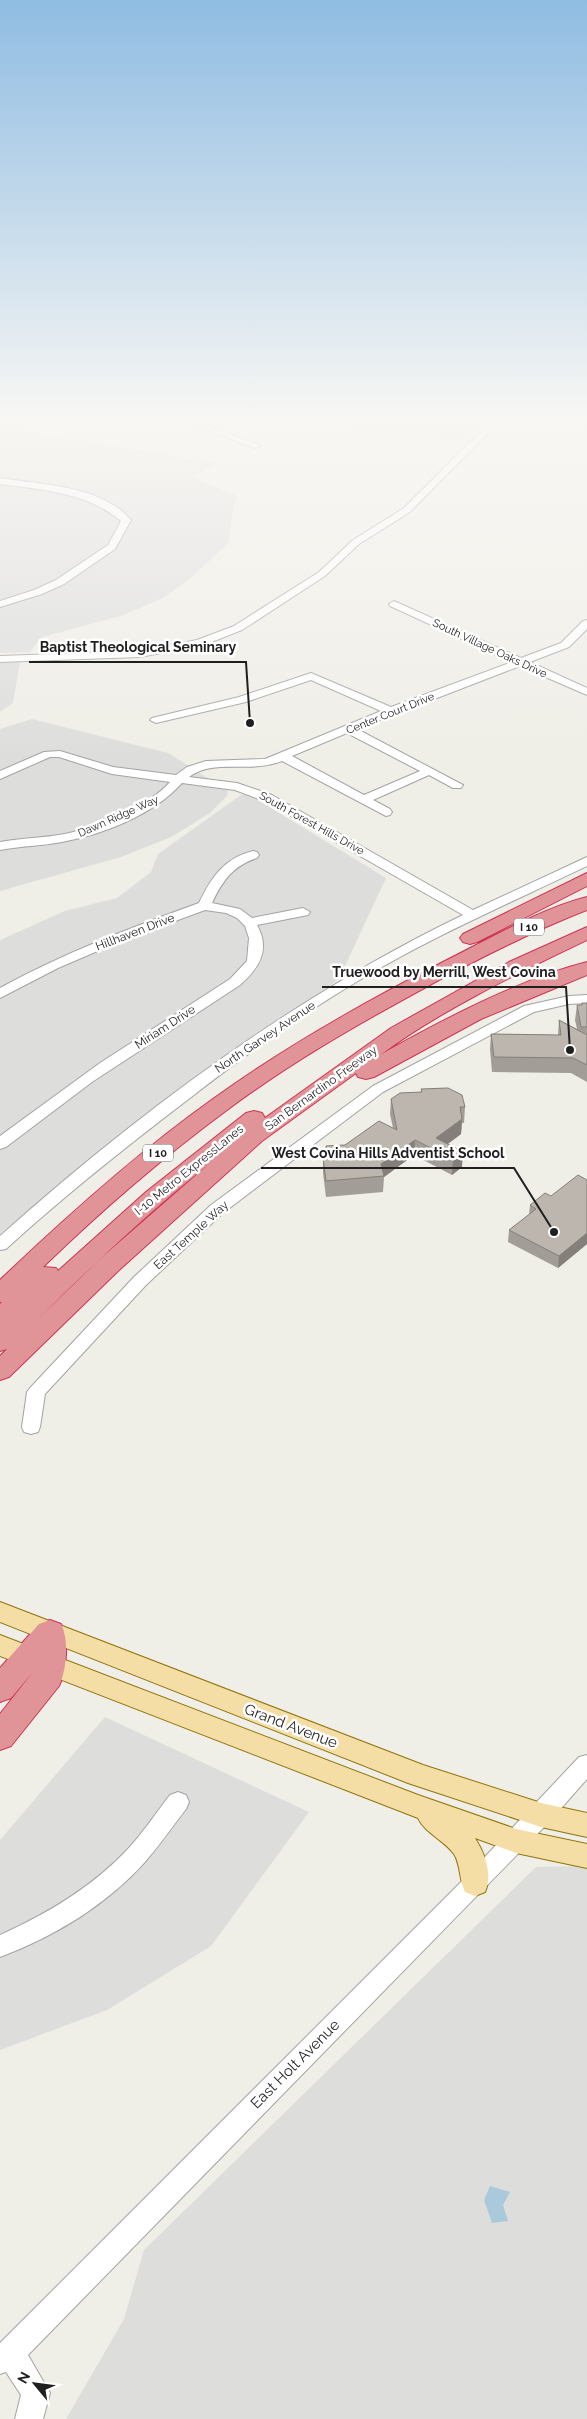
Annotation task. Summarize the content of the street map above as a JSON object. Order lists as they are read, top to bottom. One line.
{"streets":{"highway":["I 10","San Bernardino Freeway","I-10 Metro ExpressLanes"],"main road":["Grand Avenue"],"street":["South Village Oaks Drive","Center Court Drive","Dawn Ridge Way","South Forest Hills Drive","Hillhaven Drive","Miriam Drive","North Garvey Avenue","East Temple Way","East Holt Avenue"]},"crossings":[["South Village Oaks Drive","Center Court Drive"],["Center Court Drive","Dawn Ridge Way"],["Center Court Drive","South Forest Hills Drive"],["Dawn Ridge Way","South Forest Hills Drive"],["South Forest Hills Drive","North Garvey Avenue"],["I 10","I-10 Metro ExpressLanes"],["San Bernardino Freeway","I-10 Metro ExpressLanes"],["Grand Avenue","East Holt Avenue"]],"places":["Baptist Theological Seminary","Truewood by Merrill, West Covina","West Covina Hills Adventist School"],"north":"top left"}
